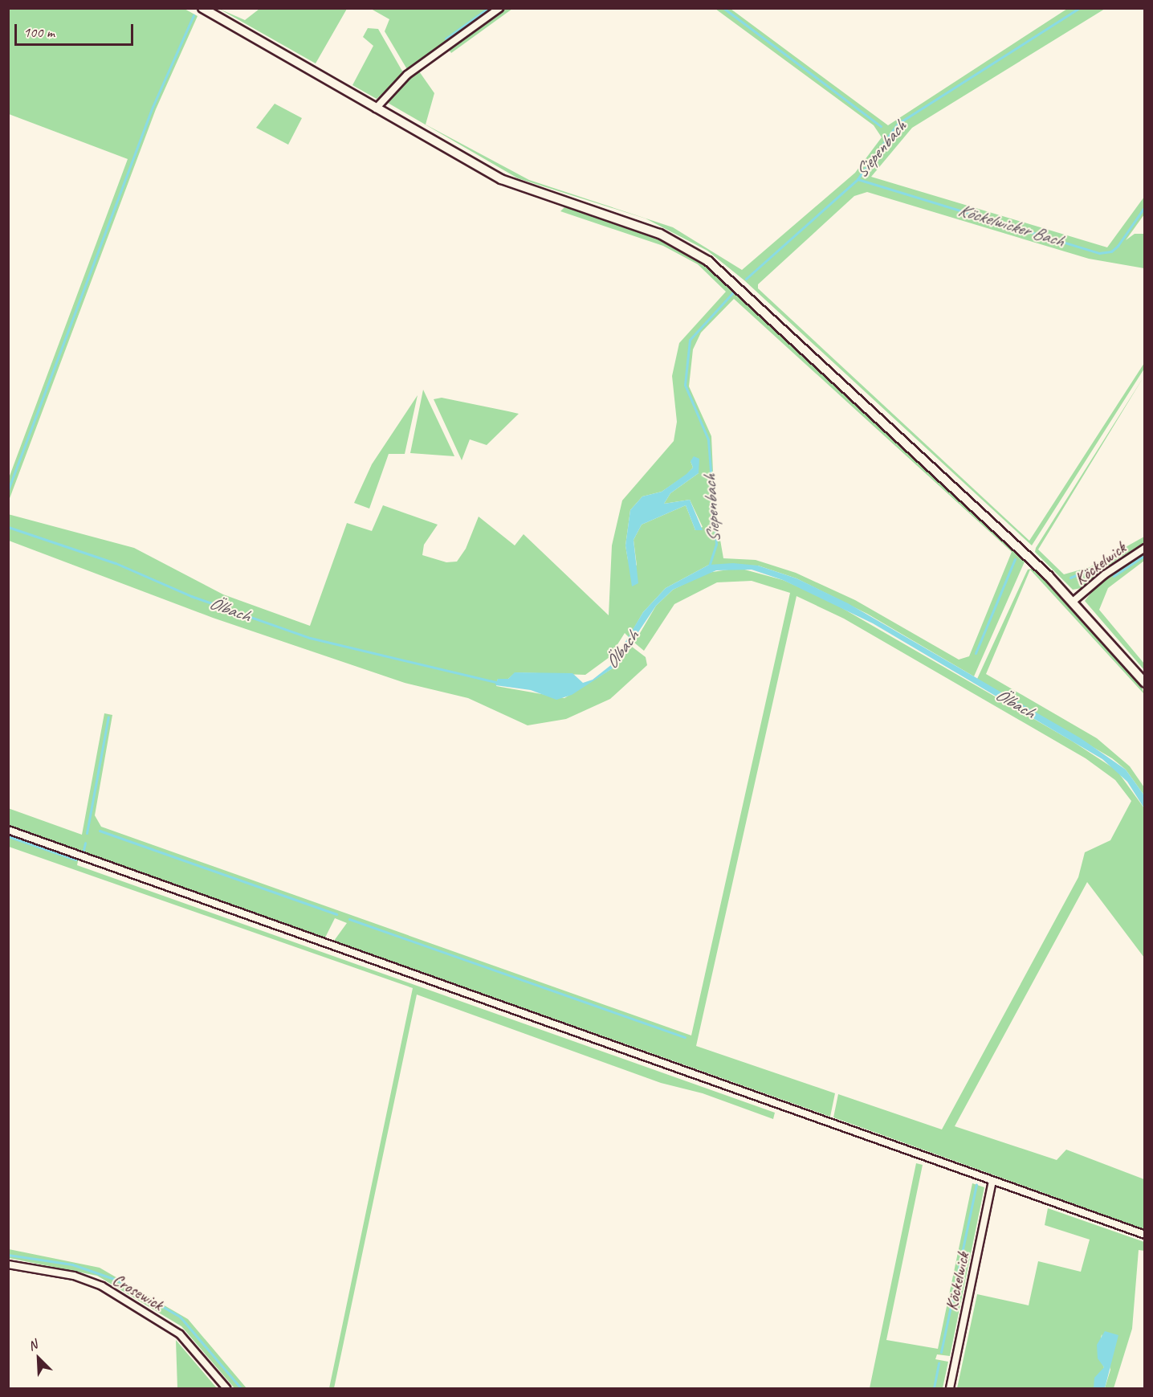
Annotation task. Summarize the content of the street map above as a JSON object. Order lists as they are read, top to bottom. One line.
{"streets":{"street":["Köckelwick","Crosewick"]},"water":["Siepenbach","Köckelwicker Bach","Ölbach"],"scale_bar":"100 m","north":"top left"}
